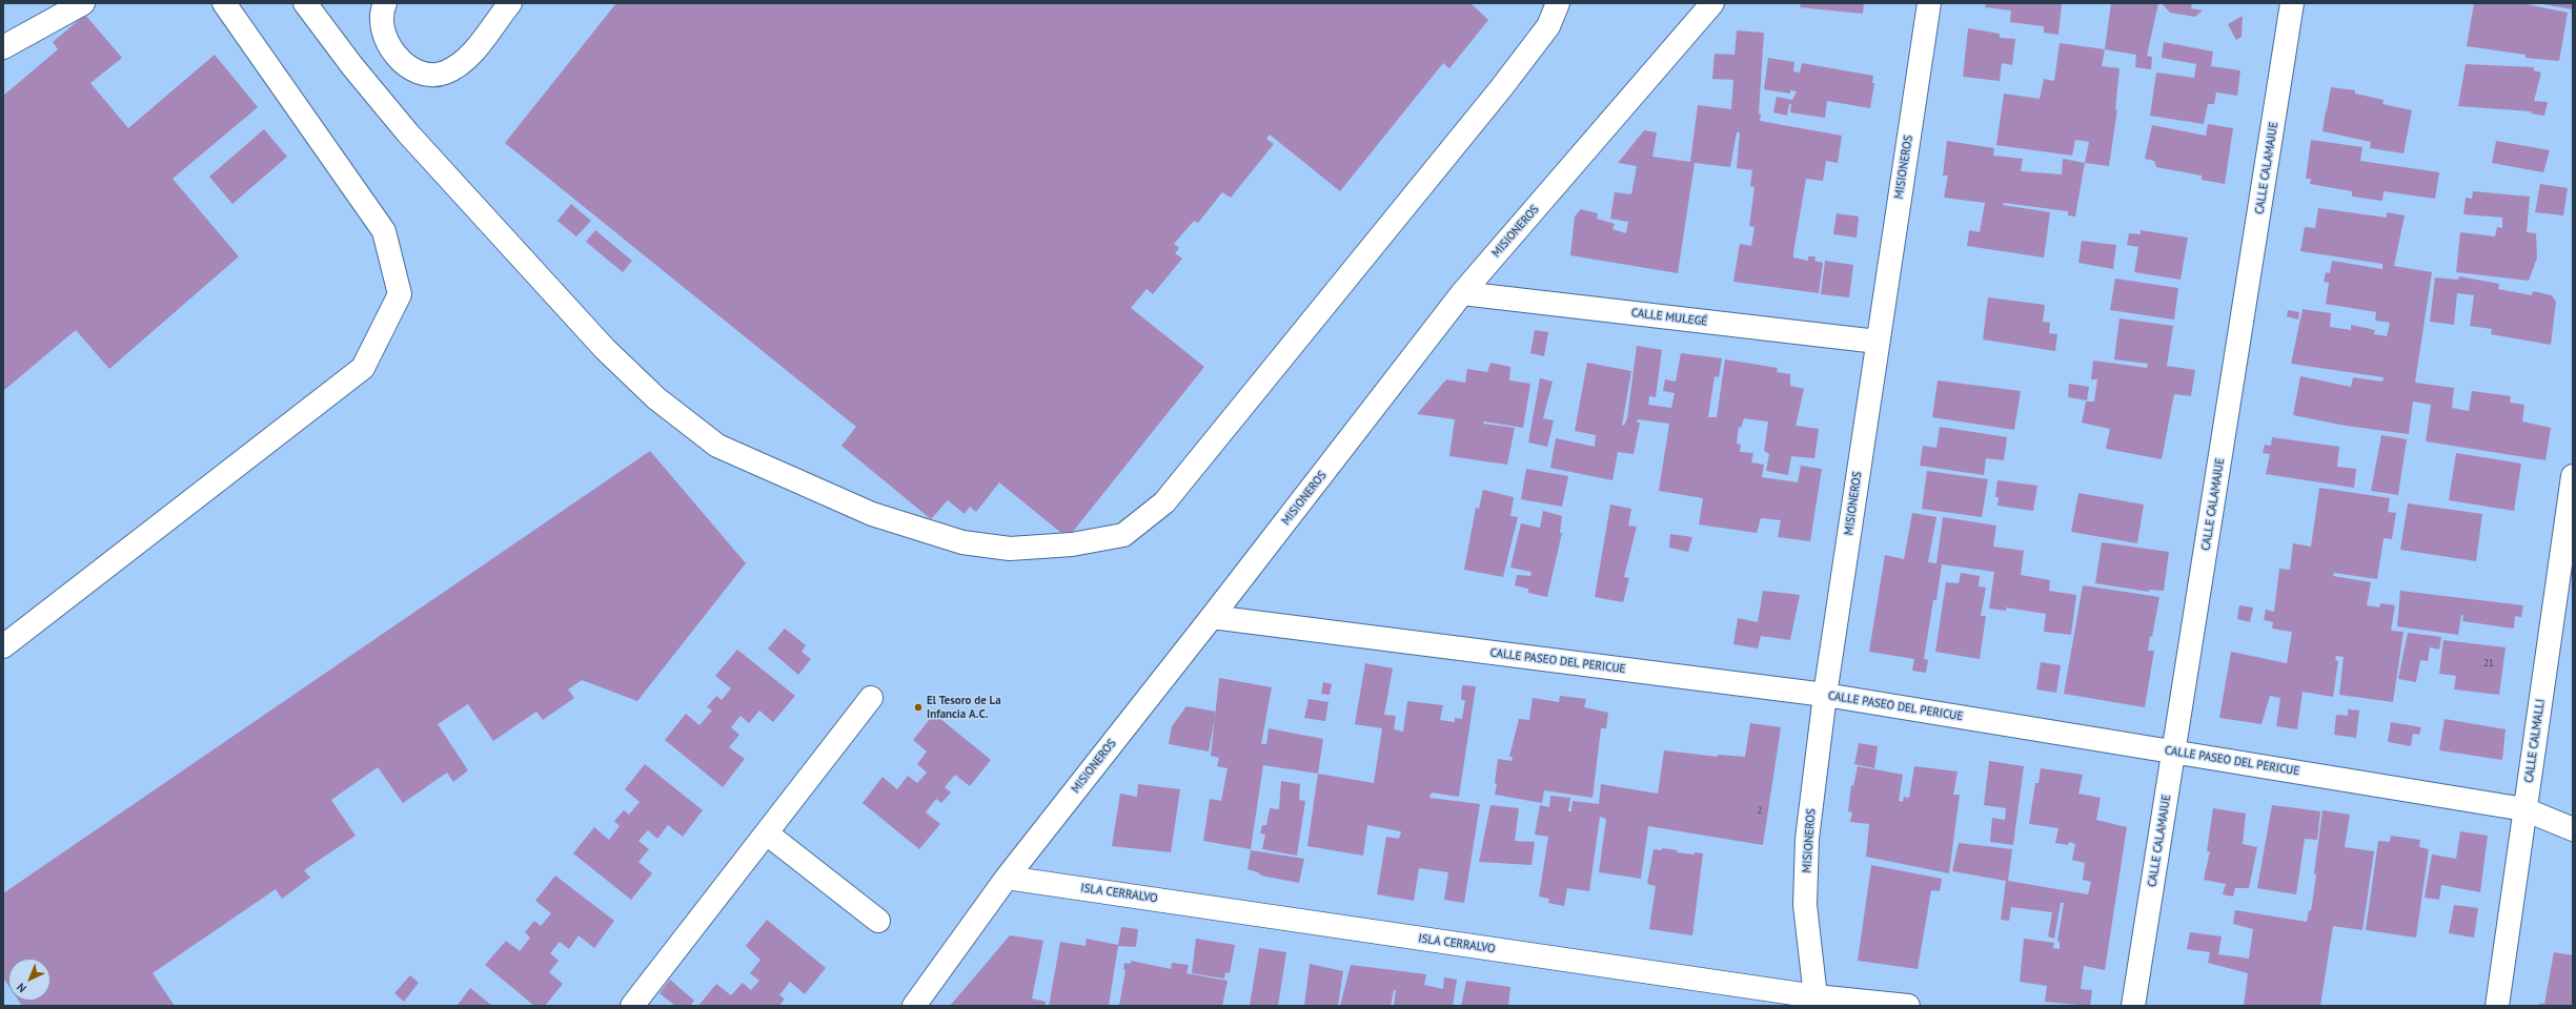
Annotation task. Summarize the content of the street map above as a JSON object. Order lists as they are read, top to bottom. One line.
{"streets":{"street":["MISIONEROS","CALLE CALAMAJUE","CALLE MULEGÉ","CALLE PASEO DEL PERICUE","CALLE CALMALLI","ISLA CERRALVO"]},"crossings":[["MISIONEROS","CALLE MULEGÉ"],["MISIONEROS","CALLE PASEO DEL PERICUE"],["MISIONEROS","ISLA CERRALVO"],["CALLE CALAMAJUE","CALLE PASEO DEL PERICUE"],["CALLE PASEO DEL PERICUE","CALLE CALMALLI"]],"places":["El Tesoro de La Infancia A.C."],"house_numbers":["21","2"],"north":"bottom left"}
